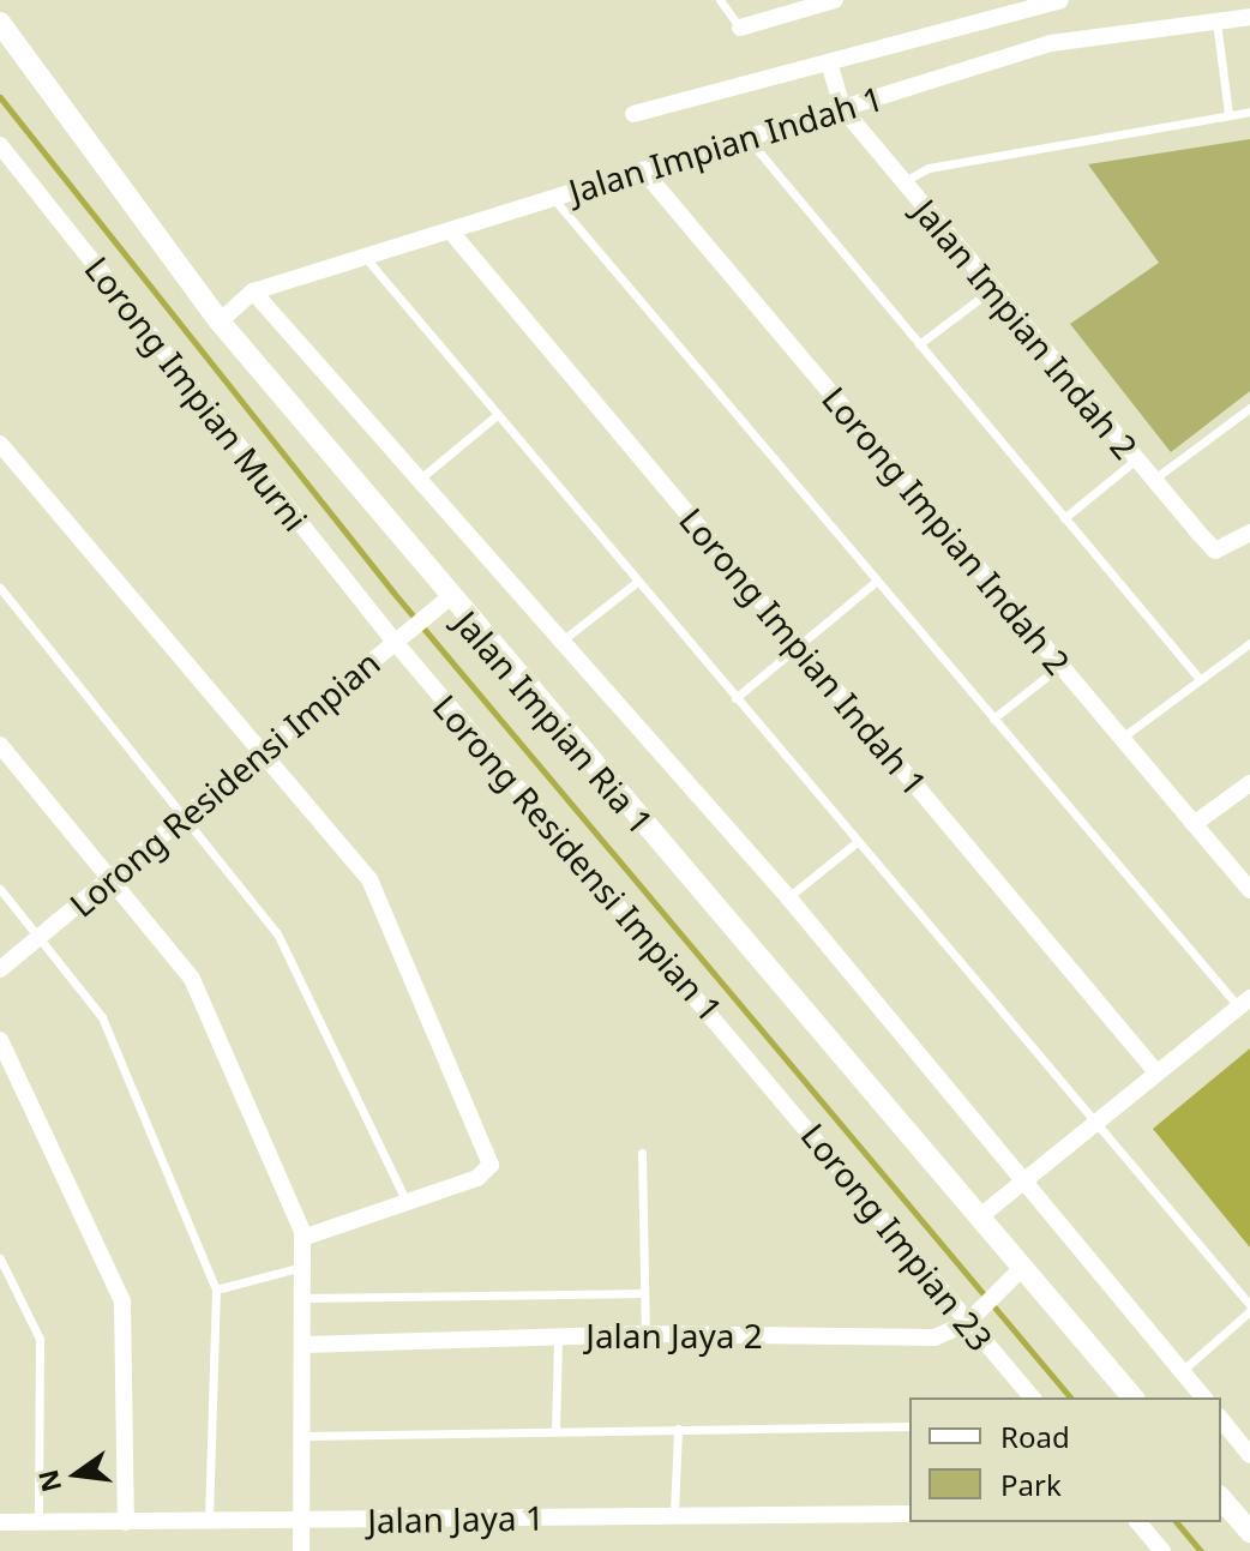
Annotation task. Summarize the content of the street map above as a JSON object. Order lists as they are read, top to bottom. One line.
{"streets":{"street":["Jalan Impian Indah 1","Jalan Impian Indah 2","Lorong Impian Murni","Lorong Impian Indah 2","Lorong Impian Indah 1","Jalan Impian Ria 1","Lorong Residensi Impian","Lorong Residensi Impian 1","Lorong Impian 23","Jalan Jaya 2","Jalan Jaya 1"]},"crossings":[["Jalan Impian Indah 1","Jalan Impian Indah 2"],["Jalan Impian Indah 1","Lorong Impian Indah 2"],["Jalan Impian Indah 1","Lorong Impian Indah 1"],["Jalan Impian Indah 1","Jalan Impian Ria 1"],["Lorong Impian Murni","Lorong Residensi Impian"],["Lorong Impian Murni","Lorong Residensi Impian 1"],["Jalan Impian Ria 1","Lorong Residensi Impian"],["Jalan Impian Ria 1","Jalan Jaya 2"],["Lorong Residensi Impian","Lorong Residensi Impian 1"],["Lorong Residensi Impian 1","Lorong Impian 23"],["Lorong Impian 23","Jalan Jaya 2"]],"legend":["Road","Park"],"north":"left"}
